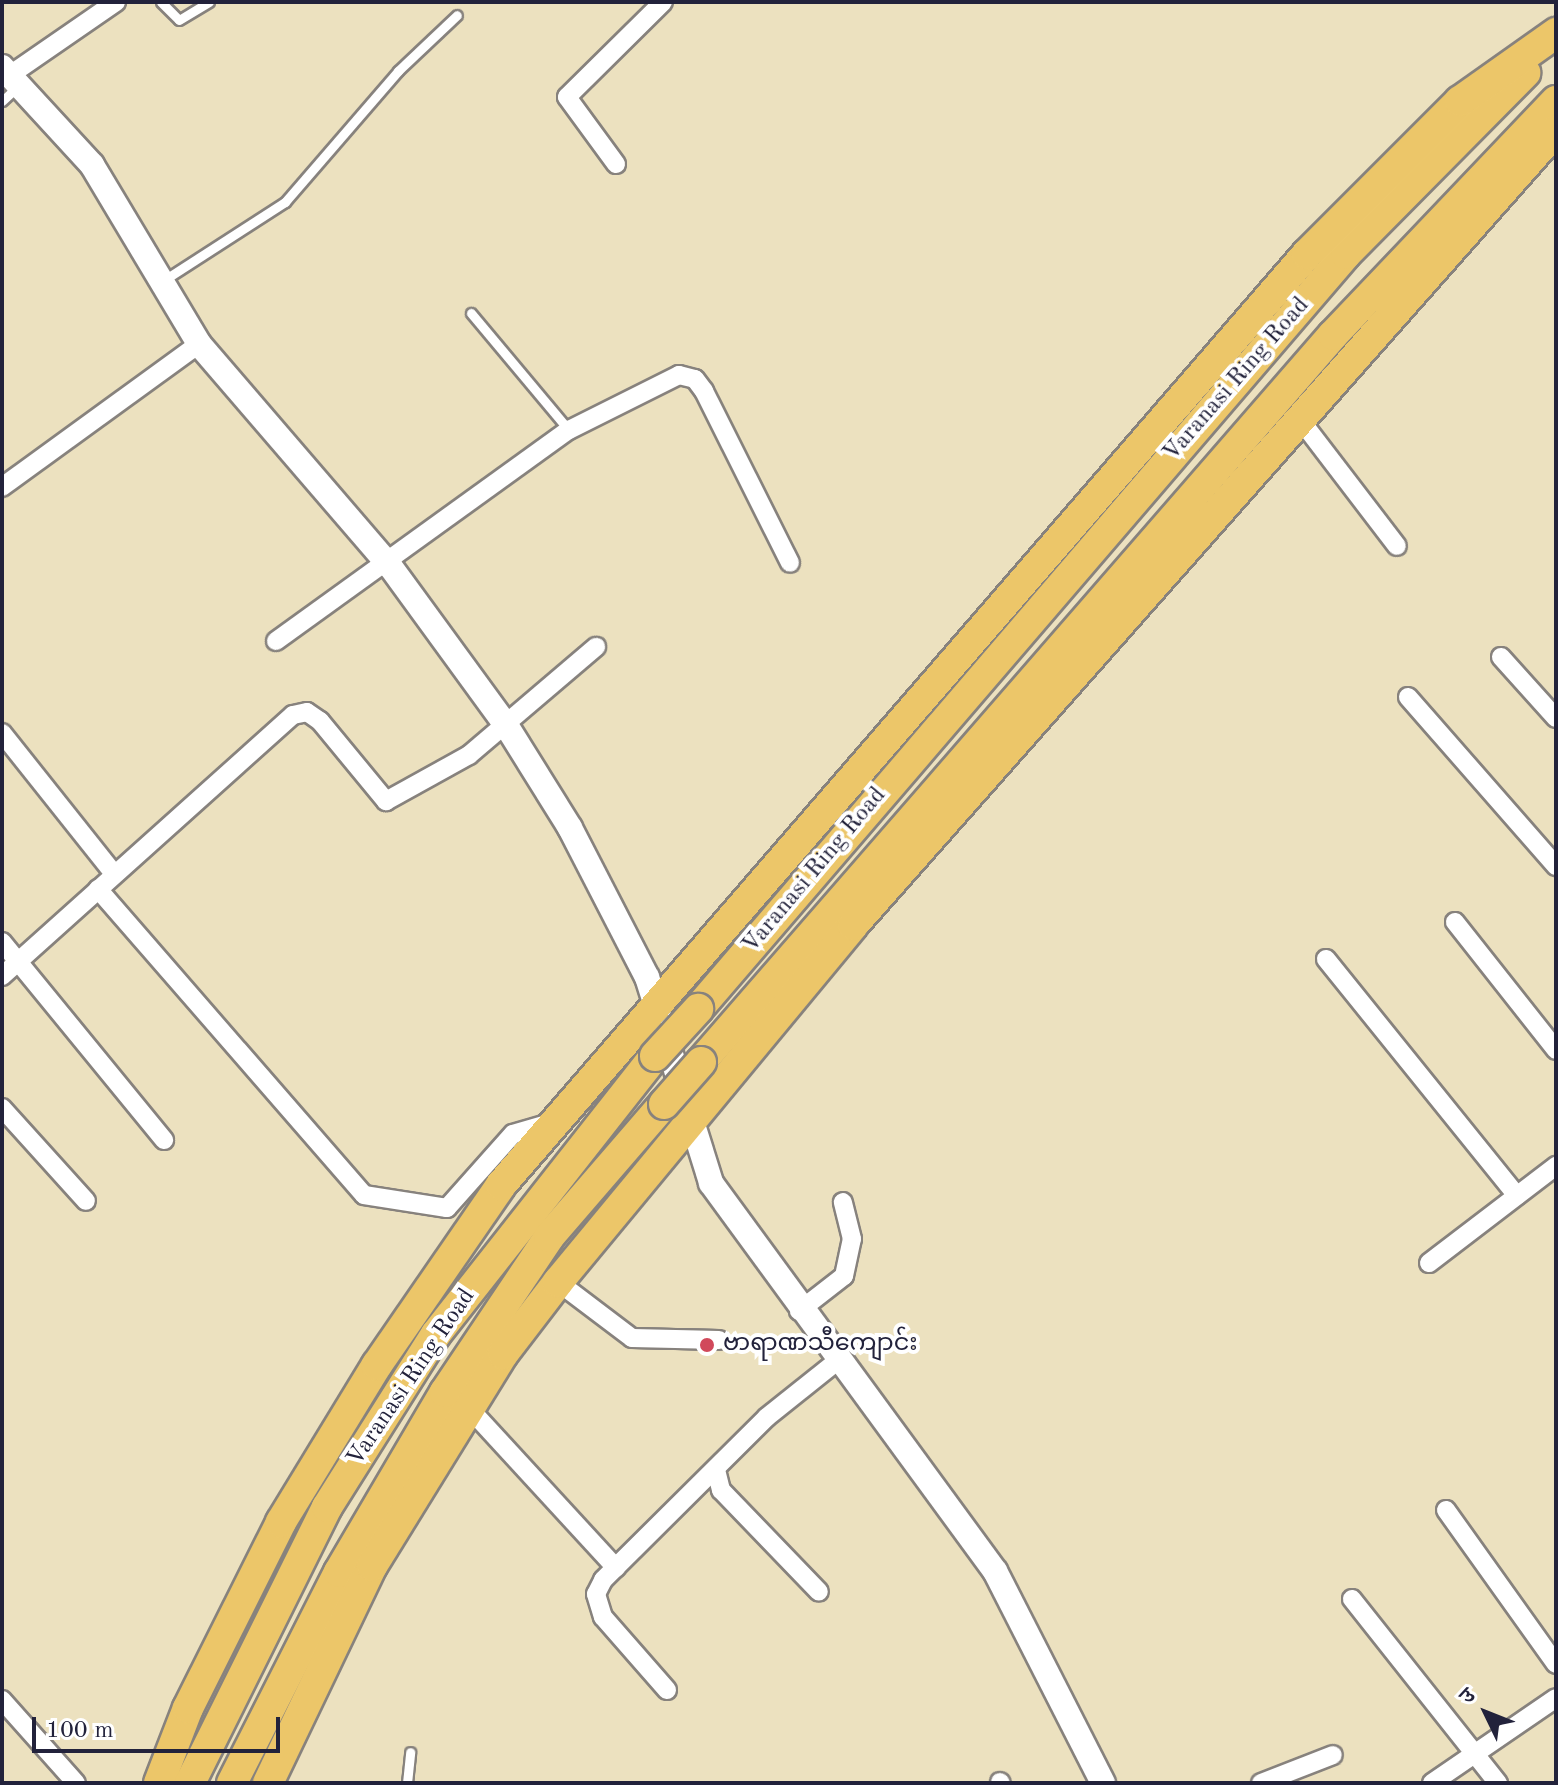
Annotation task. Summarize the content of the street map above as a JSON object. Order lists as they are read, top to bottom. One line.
{"streets":{"highway":["Varanasi Ring Road"]},"places":["ဗာရာဏသီကျောင်း"],"scale_bar":"100 m","north":"top left"}
